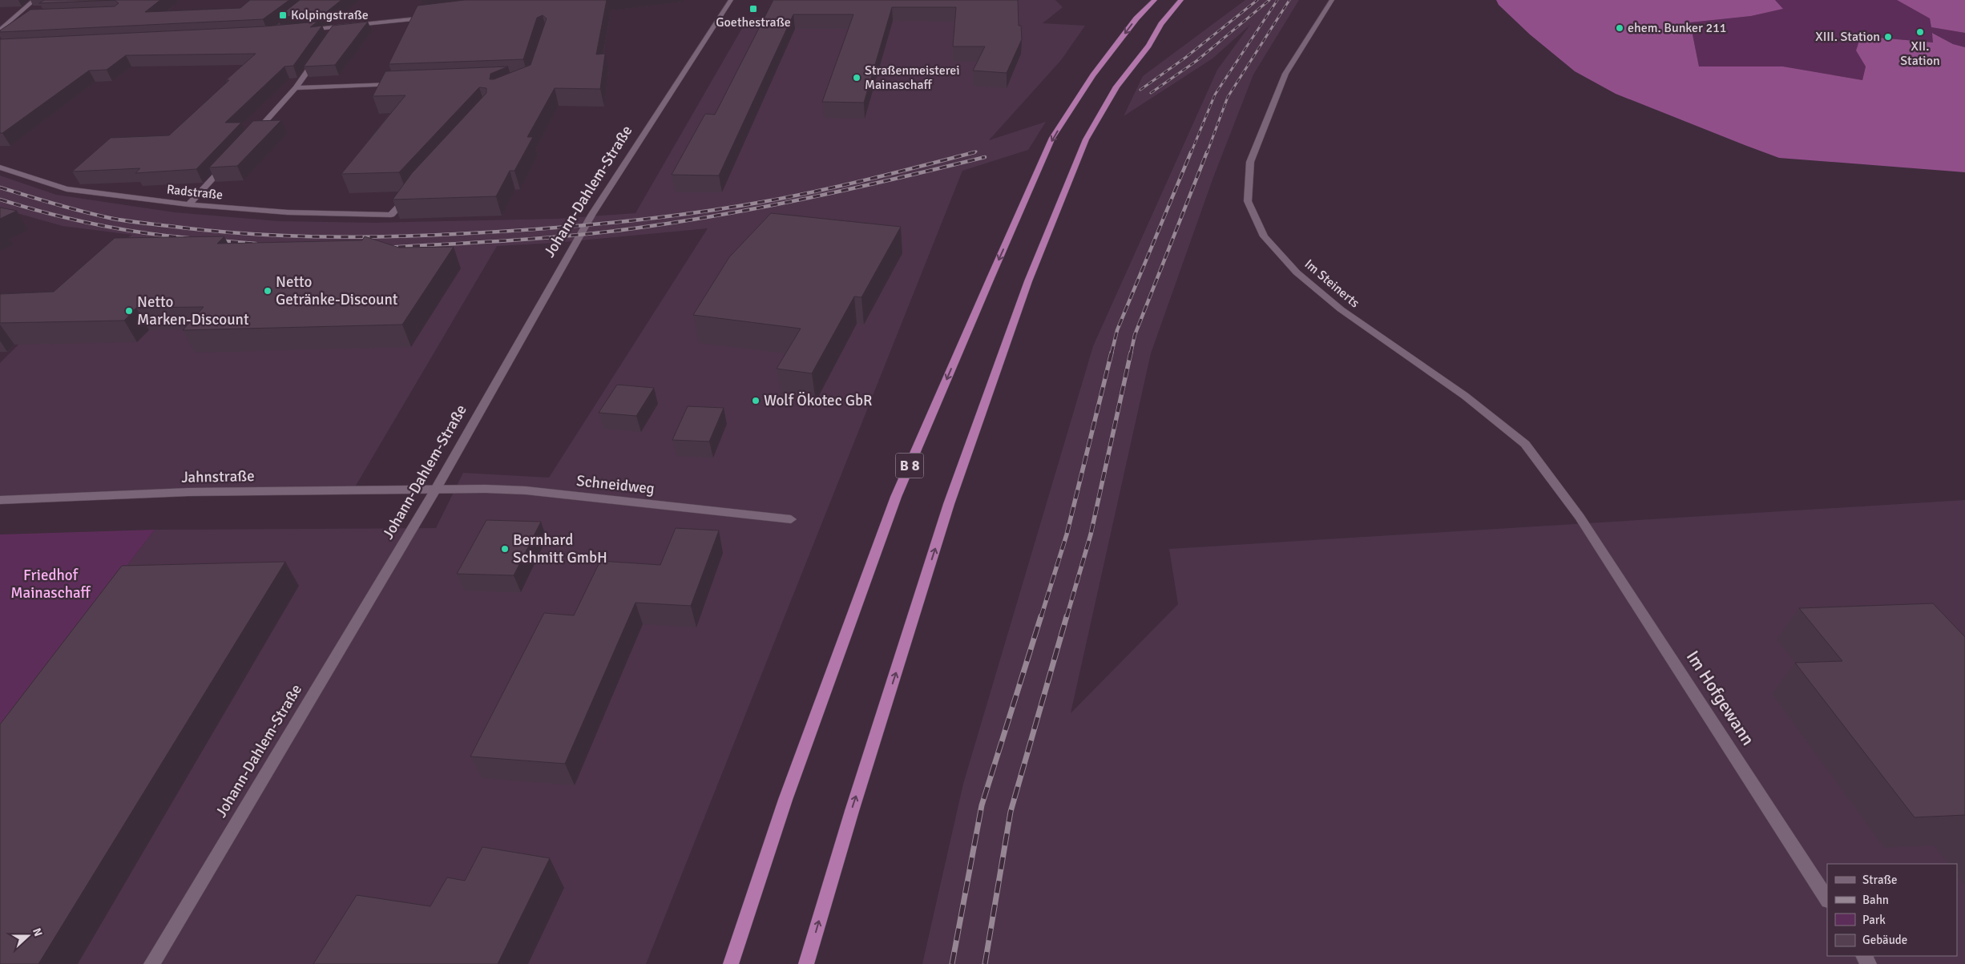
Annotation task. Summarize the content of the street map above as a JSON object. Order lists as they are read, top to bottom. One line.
{"streets":{"highway":["B 8"],"street":["Johann-Dahlem-Straße","Radstraße","Im Steinerts","Jahnstraße","Schneidweg","Im Hofgewann"]},"crossings":[["Johann-Dahlem-Straße","Jahnstraße"],["Johann-Dahlem-Straße","Schneidweg"],["Im Steinerts","Im Hofgewann"],["Jahnstraße","Schneidweg"]],"parks":["Friedhof Mainaschaff"],"places":{"transit":["Goethestraße","Kolpingstraße"],"other":["ehem. Bunker 211","XII. Station","XIII. Station","Straßenmeisterei Mainaschaff","Netto Getränke-Discount","Netto Marken-Discount","Wolf Ökotec GbR","Bernhard Schmitt GmbH"]},"legend":["Straße","Bahn","Park","Gebäude"],"north":"right"}
